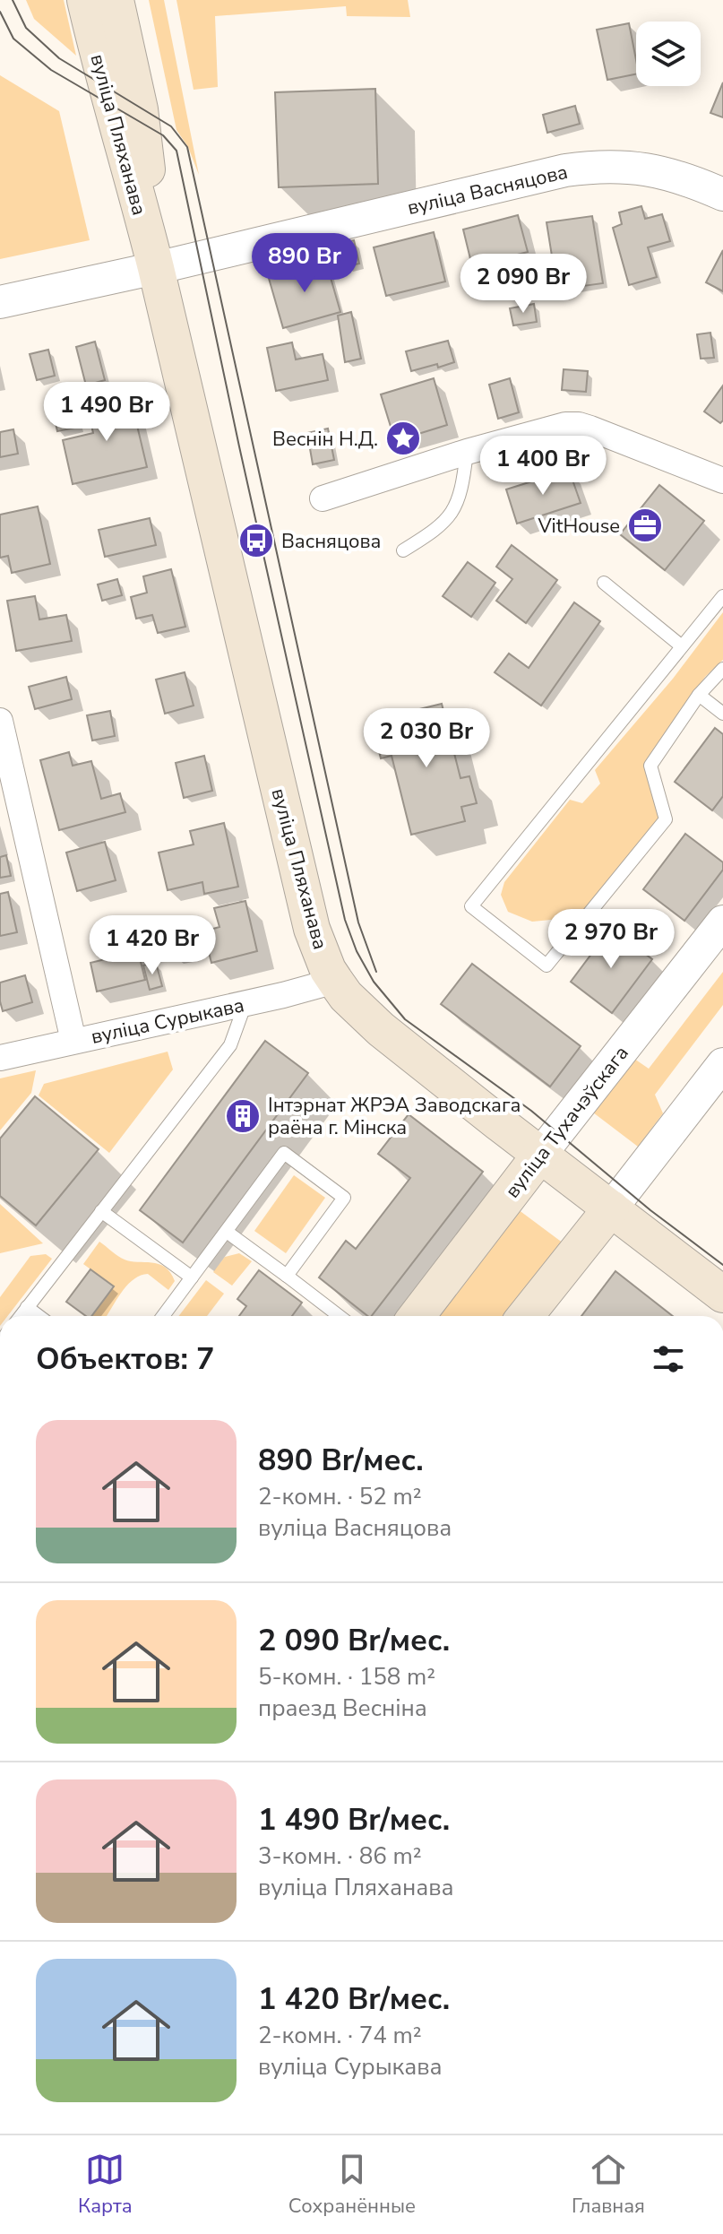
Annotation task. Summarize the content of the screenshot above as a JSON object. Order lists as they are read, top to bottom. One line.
{"streets":{"main road":["вуліца Пляханава","вуліца Тухачэўскага"],"street":["вуліца Васняцова","вуліца Сурыкава"]},"crossings":[["вуліца Пляханава","вуліца Васняцова"],["вуліца Пляханава","вуліца Сурыкава"],["вуліца Пляханава","вуліца Тухачэўскага"]],"places":{"place":["Веснін Н.Д."],"office":["VitHouse"],"bus stop":["Васняцова"],"building":["Інтэрнат ЖРЭА Заводскага раёна г. Мінска"]},"page":{"price":["890 Br","2 090 Br","1 490 Br","1 400 Br","2 030 Br","2 970 Br","1 420 Br"],"heading":"Объектов: 7","list":[{"name":"890 Br/мес.","note":"2-комн. · 52 m² · вуліца Васняцова"},{"name":"2 090 Br/мес.","note":"5-комн. · 158 m² · праезд Весніна"},{"name":"1 490 Br/мес.","note":"3-комн. · 86 m² · вуліца Пляханава"},{"name":"1 420 Br/мес.","note":"2-комн. · 74 m² · вуліца Сурыкава"}],"tabs":["Карта","Сохранённые","Главная"]}}
